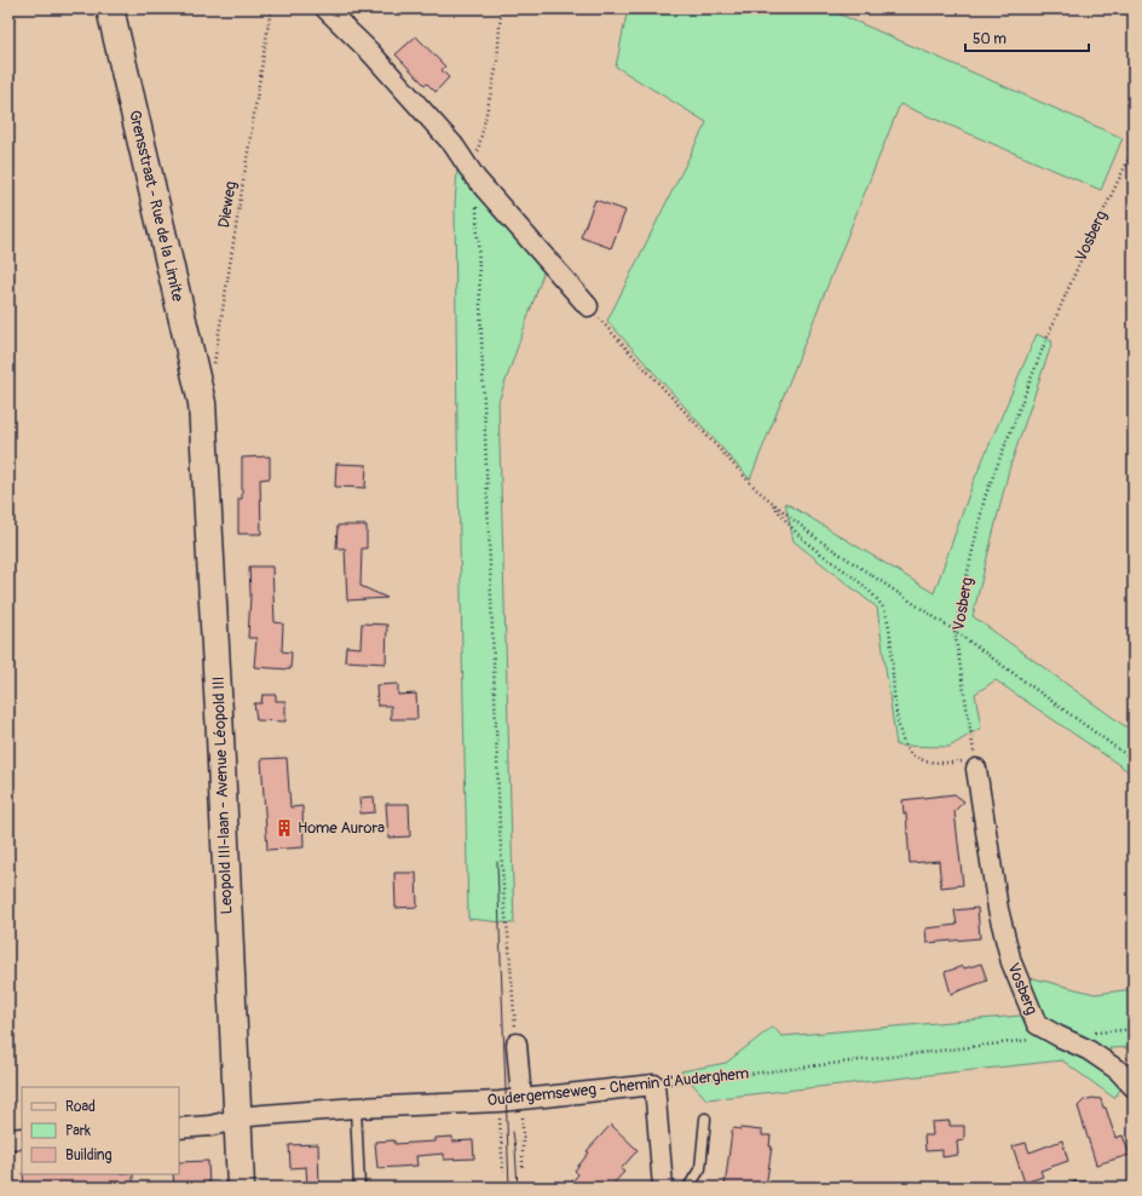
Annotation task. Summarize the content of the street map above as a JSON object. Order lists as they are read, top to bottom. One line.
{"streets":{"street":["Grensstraat - Rue de la Limite","Vosberg","Leopold III-laan - Avenue Léopold III","Oudergemseweg - Chemin d'Auderghem"],"path":["Dieweg"]},"crossings":[["Grensstraat - Rue de la Limite","Leopold III-laan - Avenue Léopold III"],["Vosberg","Oudergemseweg - Chemin d'Auderghem"],["Leopold III-laan - Avenue Léopold III","Oudergemseweg - Chemin d'Auderghem"]],"places":{"building":["Home Aurora"]},"legend":["Road","Park","Building"],"scale_bar":"50 m"}
